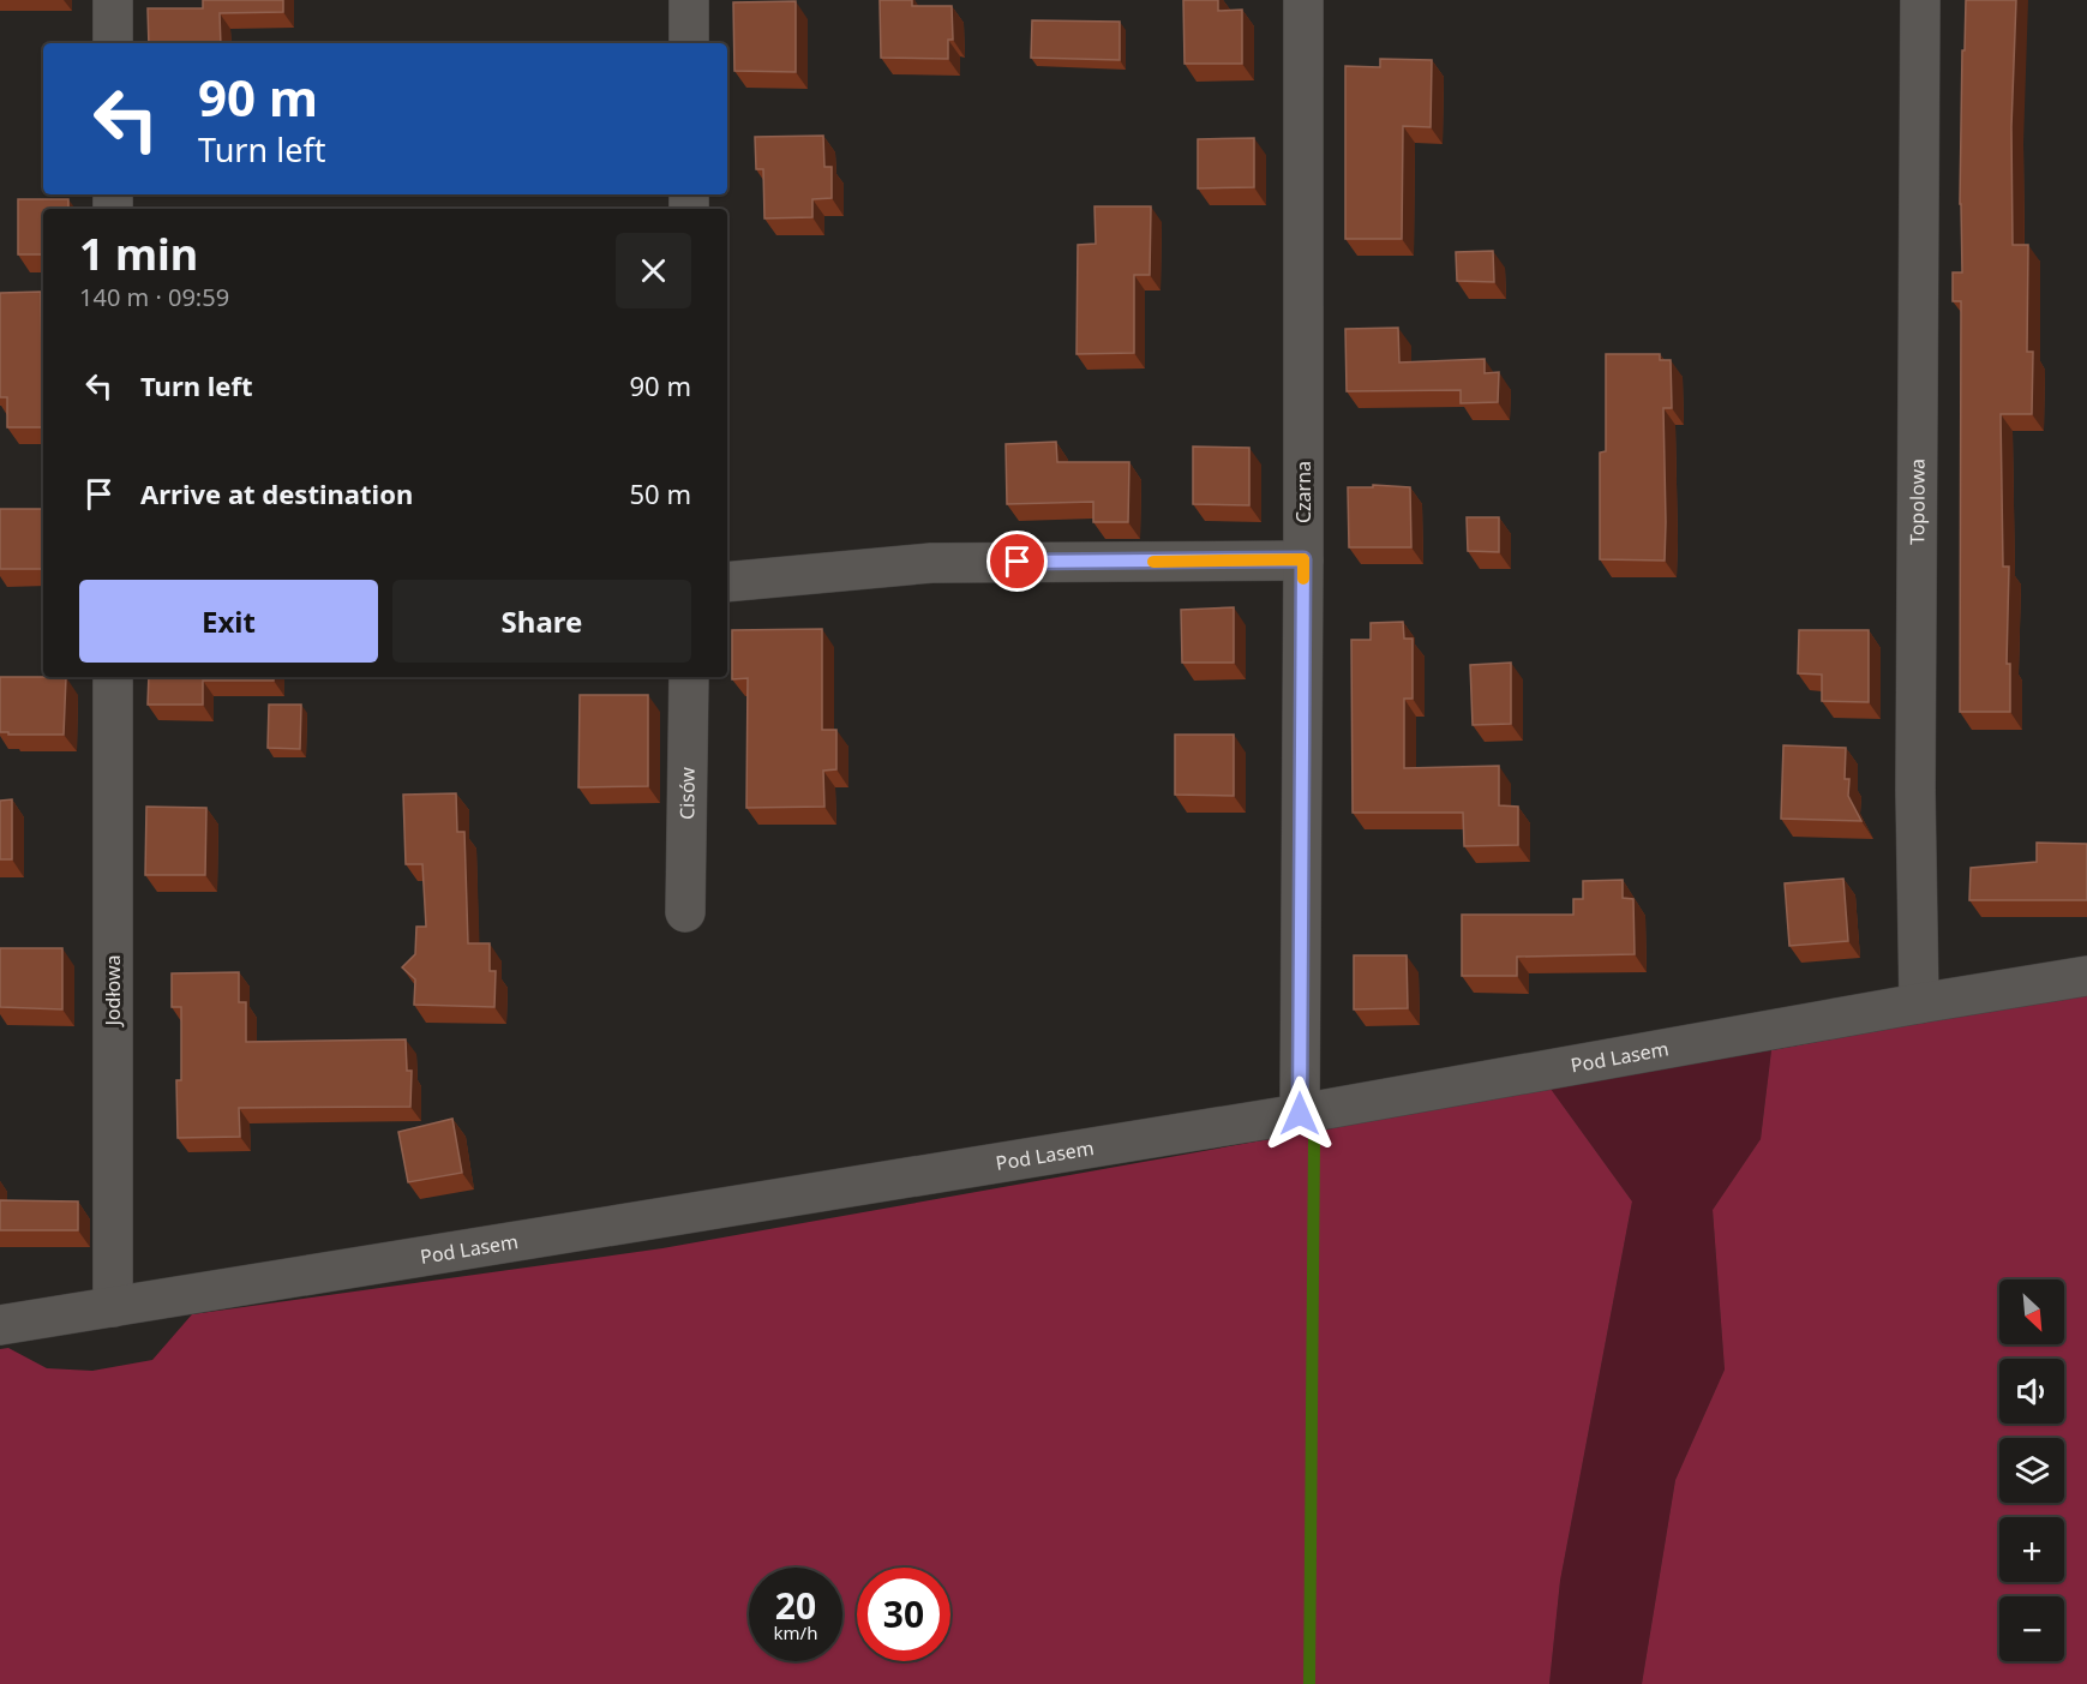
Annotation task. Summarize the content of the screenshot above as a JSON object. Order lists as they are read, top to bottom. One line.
{"streets":{"street":["Czarna","Topolowa","Cisów","Jodłowa","Pod Lasem"]},"crossings":[["Czarna","Pod Lasem"],["Topolowa","Pod Lasem"],["Jodłowa","Pod Lasem"]],"north":"bottom right","page":{"turn":["90 m","Turn left"],"heading":["1 min","140 m · 09:59"],"list":[{"name":"Turn left","value":"90 m"},{"name":"Arrive at destination","value":"50 m"}],"buttons":["Exit","Share"],"map_buttons":["+","−"],"speed":"20 km/h","limit":"30"}}
